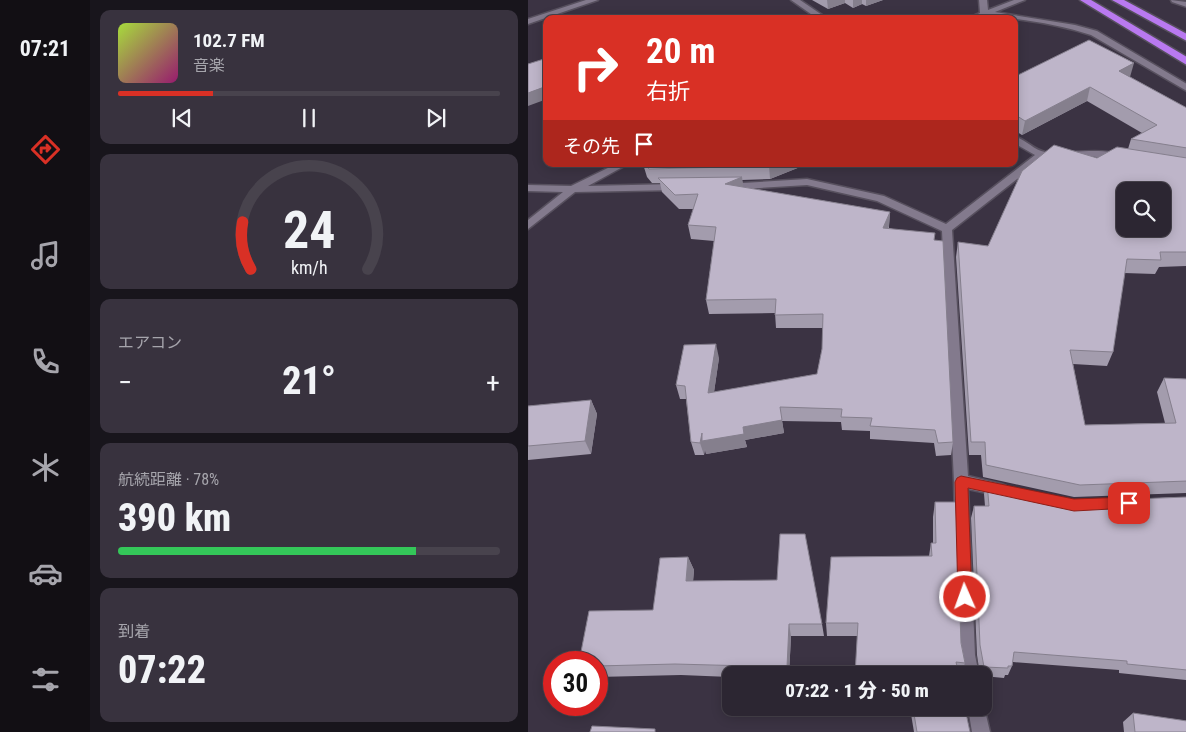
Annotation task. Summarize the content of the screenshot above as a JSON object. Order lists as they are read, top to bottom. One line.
{"page":{"tabs":"07:21","turn":["20 m","右折"],"song":["102.7 FM","音楽"],"then":"その先","tile":["エアコン",["航続距離 · 78%","390 km"],["到着","07:22"]],"heat":["−","21°","+"],"limit":"30","trip":"07:22 · 1 分 · 50 m","gauge":["24","km/h"]}}
